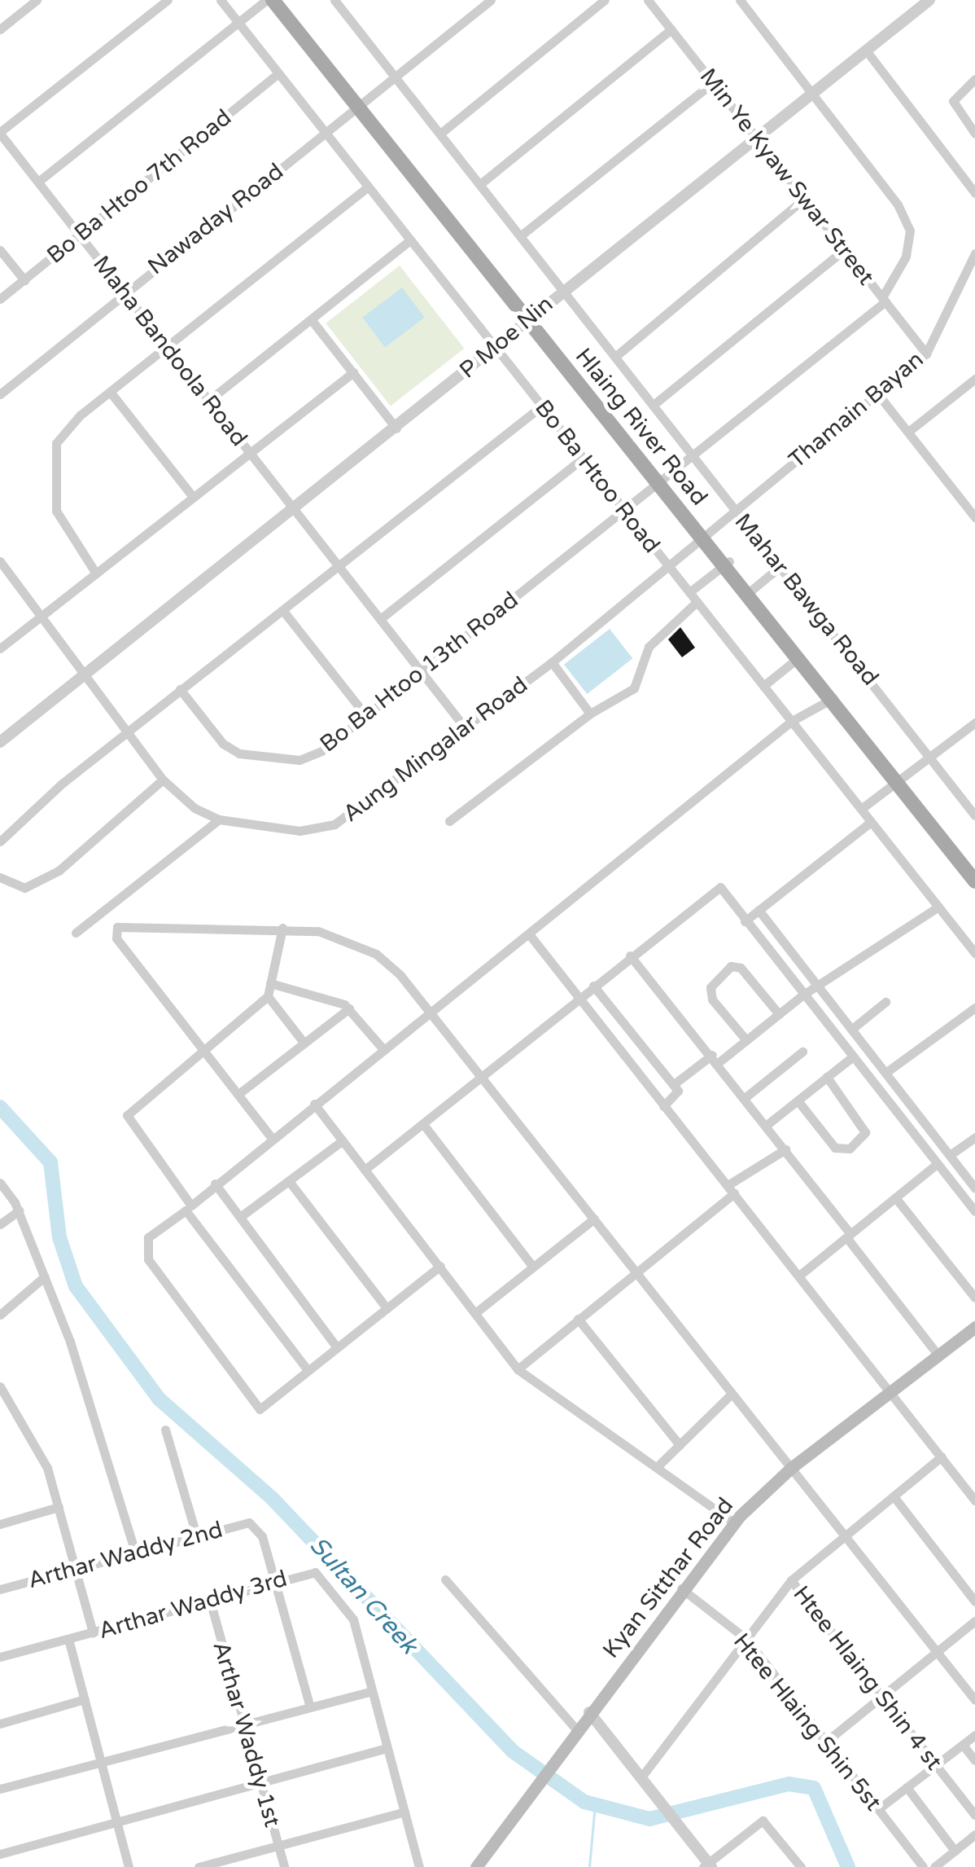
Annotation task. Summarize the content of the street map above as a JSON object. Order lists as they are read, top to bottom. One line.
{"streets":{"main road":["Hlaing River Road","Kyan Sitthar Road"],"street":["Min Ye Kyaw Swar Street","Bo Ba Htoo 7th Road","Nawaday Road","P Moe Nin","Maha Bandoola Road","Thamain Bayan","Bo Ba Htoo Road","Mahar Bawga Road","Bo Ba Htoo 13th Road","Aung Mingalar Road","Arthar Waddy 2nd","Arthar Waddy 3rd","Htee Hlaing Shin 4 st","Htee Hlaing Shin 5st","Arthar Waddy 1st"]},"crossings":[["Min Ye Kyaw Swar Street","P Moe Nin"],["Min Ye Kyaw Swar Street","Thamain Bayan"],["Min Ye Kyaw Swar Street","Bo Ba Htoo 13th Road"],["Bo Ba Htoo 7th Road","Maha Bandoola Road"],["Bo Ba Htoo 7th Road","Bo Ba Htoo Road"],["Nawaday Road","Maha Bandoola Road"],["Nawaday Road","Hlaing River Road"],["Nawaday Road","Bo Ba Htoo Road"],["Nawaday Road","Mahar Bawga Road"],["P Moe Nin","Maha Bandoola Road"],["P Moe Nin","Hlaing River Road"],["P Moe Nin","Bo Ba Htoo Road"],["P Moe Nin","Mahar Bawga Road"],["P Moe Nin","Aung Mingalar Road"],["Maha Bandoola Road","Bo Ba Htoo 13th Road"],["Maha Bandoola Road","Aung Mingalar Road"],["Thamain Bayan","Hlaing River Road"],["Thamain Bayan","Bo Ba Htoo Road"],["Thamain Bayan","Mahar Bawga Road"],["Thamain Bayan","Aung Mingalar Road"],["Hlaing River Road","Bo Ba Htoo 13th Road"],["Bo Ba Htoo Road","Bo Ba Htoo 13th Road"],["Bo Ba Htoo Road","Aung Mingalar Road"],["Mahar Bawga Road","Bo Ba Htoo 13th Road"],["Arthar Waddy 2nd","Arthar Waddy 3rd"],["Kyan Sitthar Road","Htee Hlaing Shin 5st"],["Arthar Waddy 3rd","Arthar Waddy 1st"]],"water":["Sultan Creek"]}
